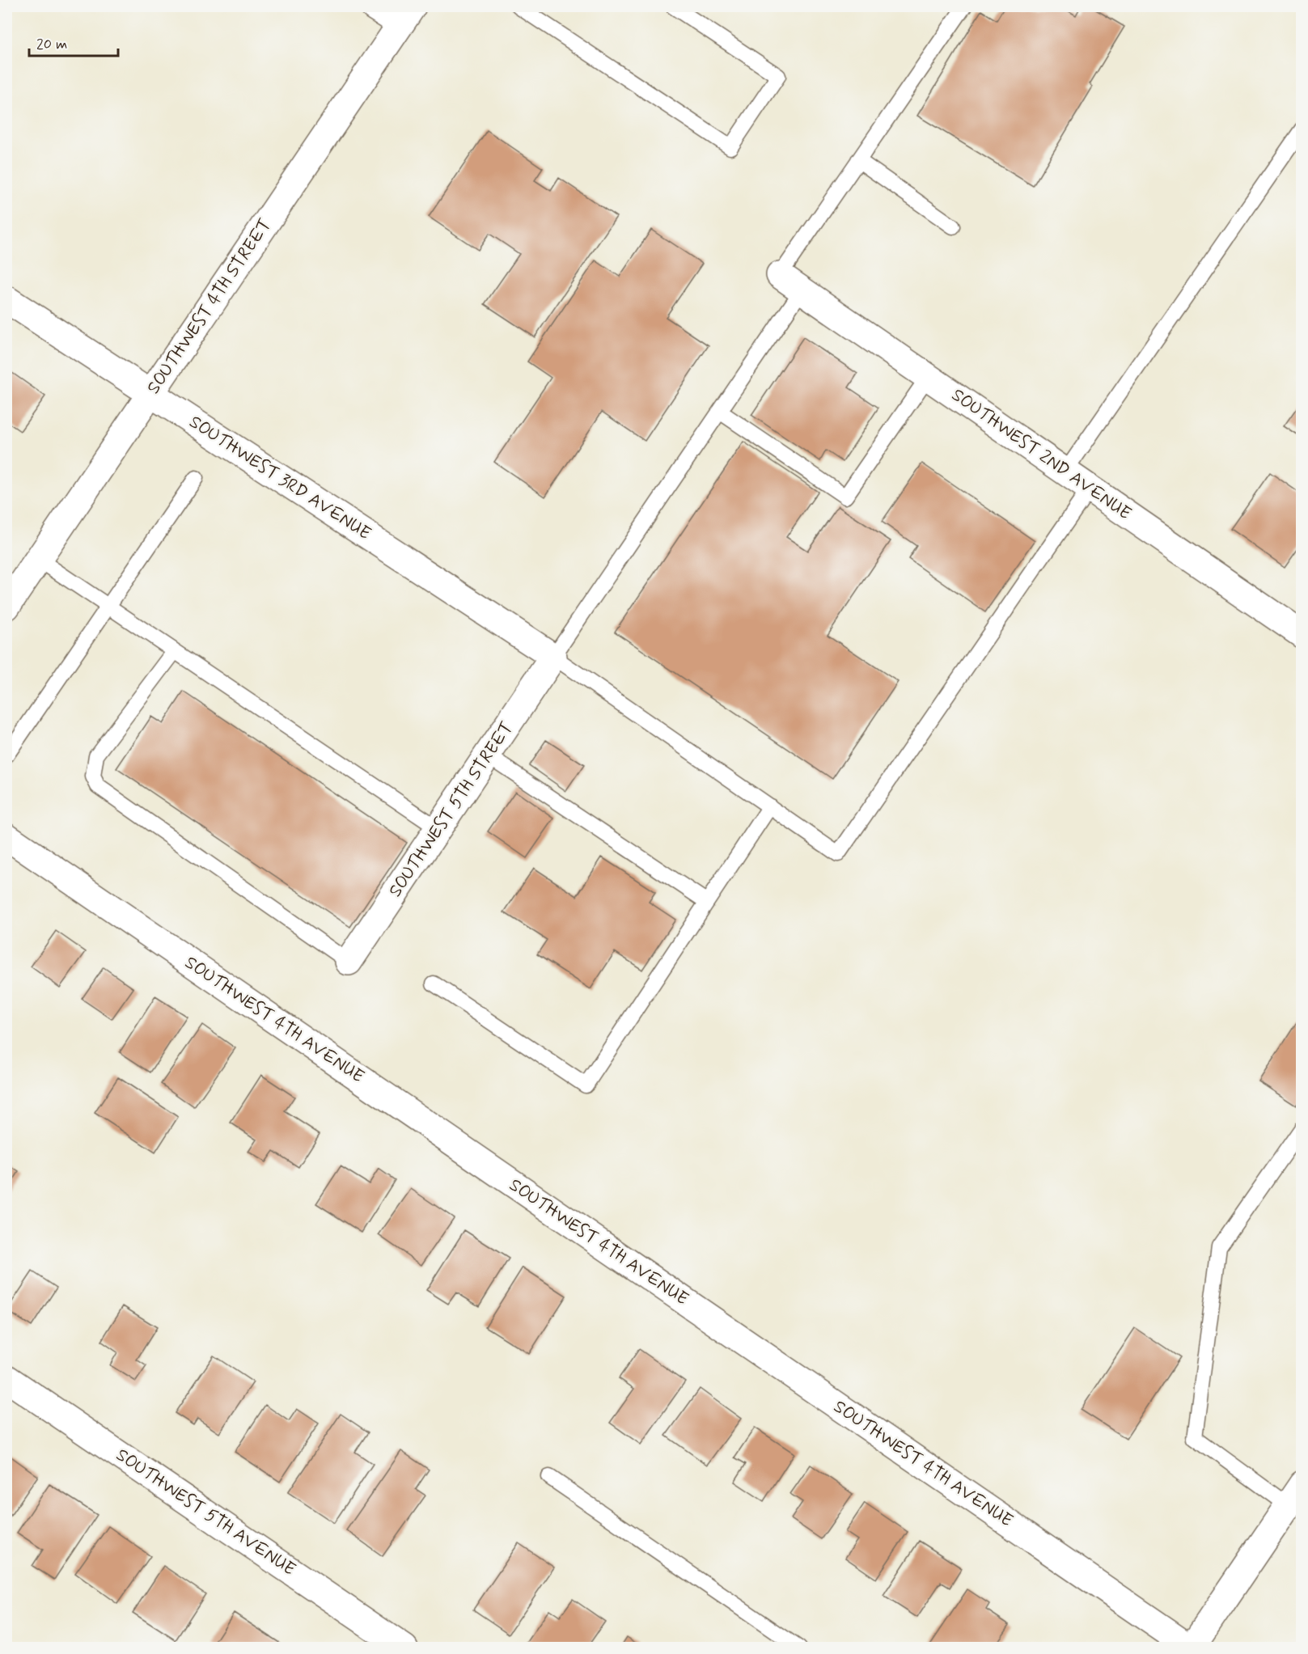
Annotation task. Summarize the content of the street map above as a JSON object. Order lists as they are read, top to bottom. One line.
{"streets":{"street":["SOUTHWEST 4TH STREET","SOUTHWEST 2ND AVENUE","SOUTHWEST 3RD AVENUE","SOUTHWEST 5TH STREET","SOUTHWEST 4TH AVENUE","SOUTHWEST 5TH AVENUE"]},"crossings":[["SOUTHWEST 4TH STREET","SOUTHWEST 3RD AVENUE"],["SOUTHWEST 3RD AVENUE","SOUTHWEST 5TH STREET"]],"scale_bar":"20 m"}
